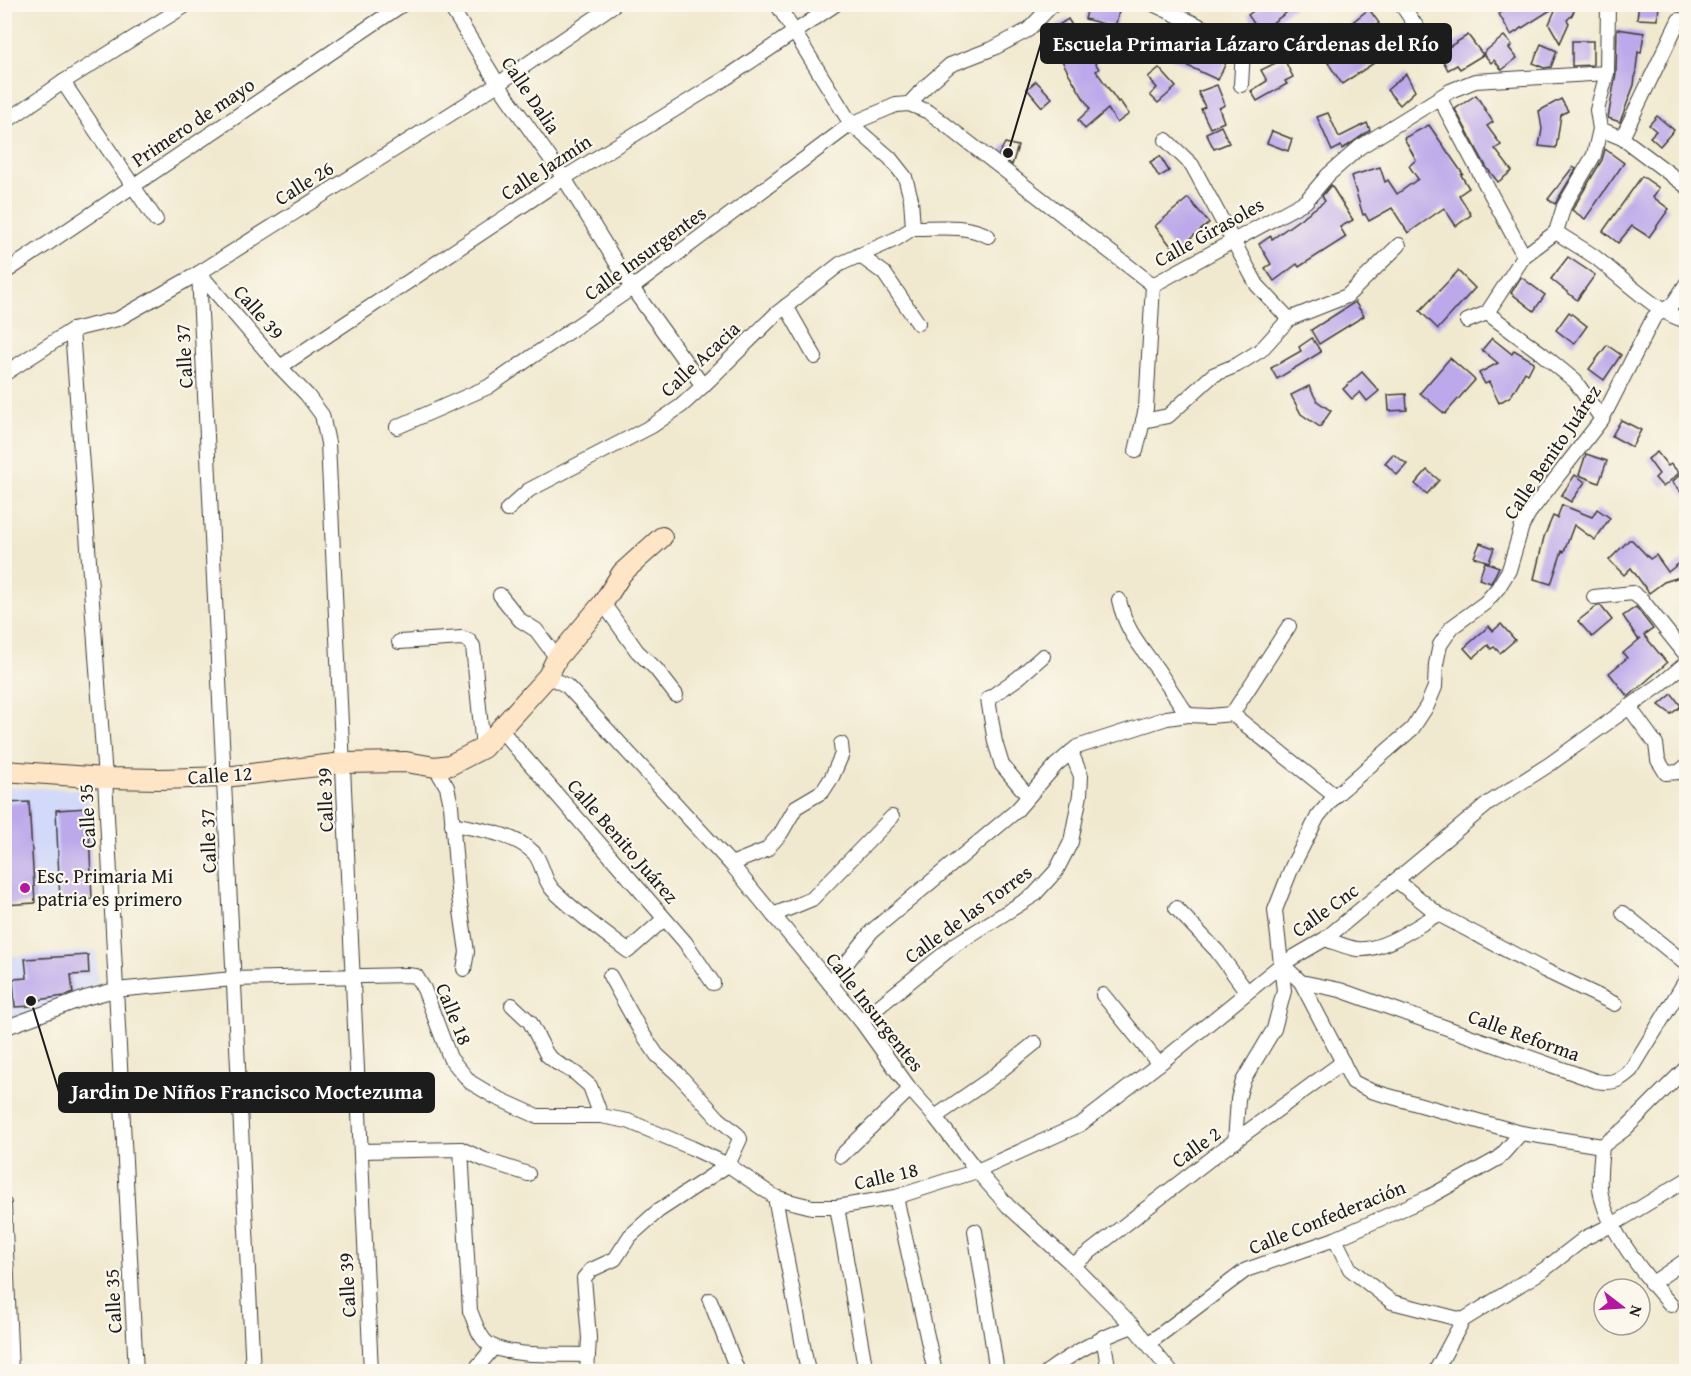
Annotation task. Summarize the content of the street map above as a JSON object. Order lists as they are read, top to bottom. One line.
{"streets":{"street":["Calle Dalia","Primero de mayo","Calle Jazmín","Calle 26","Calle Girasoles","Calle Insurgentes","Calle 39","Calle 37","Calle Acacia","Calle Benito Juárez","Calle 12","Calle 35","Calle Cnc","Calle de las Torres","Calle 18","Calle Reforma","Calle 2","Calle Confederación"]},"crossings":[["Calle Dalia","Calle Jazmín"],["Calle Dalia","Calle 26"],["Calle Dalia","Calle Insurgentes"],["Calle Dalia","Calle Acacia"],["Calle Jazmín","Calle 39"],["Calle 26","Calle 39"],["Calle 26","Calle 37"],["Calle 26","Calle 35"],["Calle Girasoles","Calle Insurgentes"],["Calle Insurgentes","Calle Cnc"],["Calle Insurgentes","Calle de las Torres"],["Calle Insurgentes","Calle 18"],["Calle Insurgentes","Calle 2"],["Calle Insurgentes","Calle Confederación"],["Calle 39","Calle 37"],["Calle 39","Calle 12"],["Calle 39","Calle 18"],["Calle 37","Calle 12"],["Calle 37","Calle 18"],["Calle Benito Juárez","Calle Cnc"],["Calle Benito Juárez","Calle 2"],["Calle 12","Calle 35"],["Calle 35","Calle 18"],["Calle Cnc","Calle 18"]],"places":["Escuela Primaria Lázaro Cárdenas del Río","Esc. Primaria Mi patria es primero","Jardin De Niños Francisco Moctezuma"],"north":"right"}
